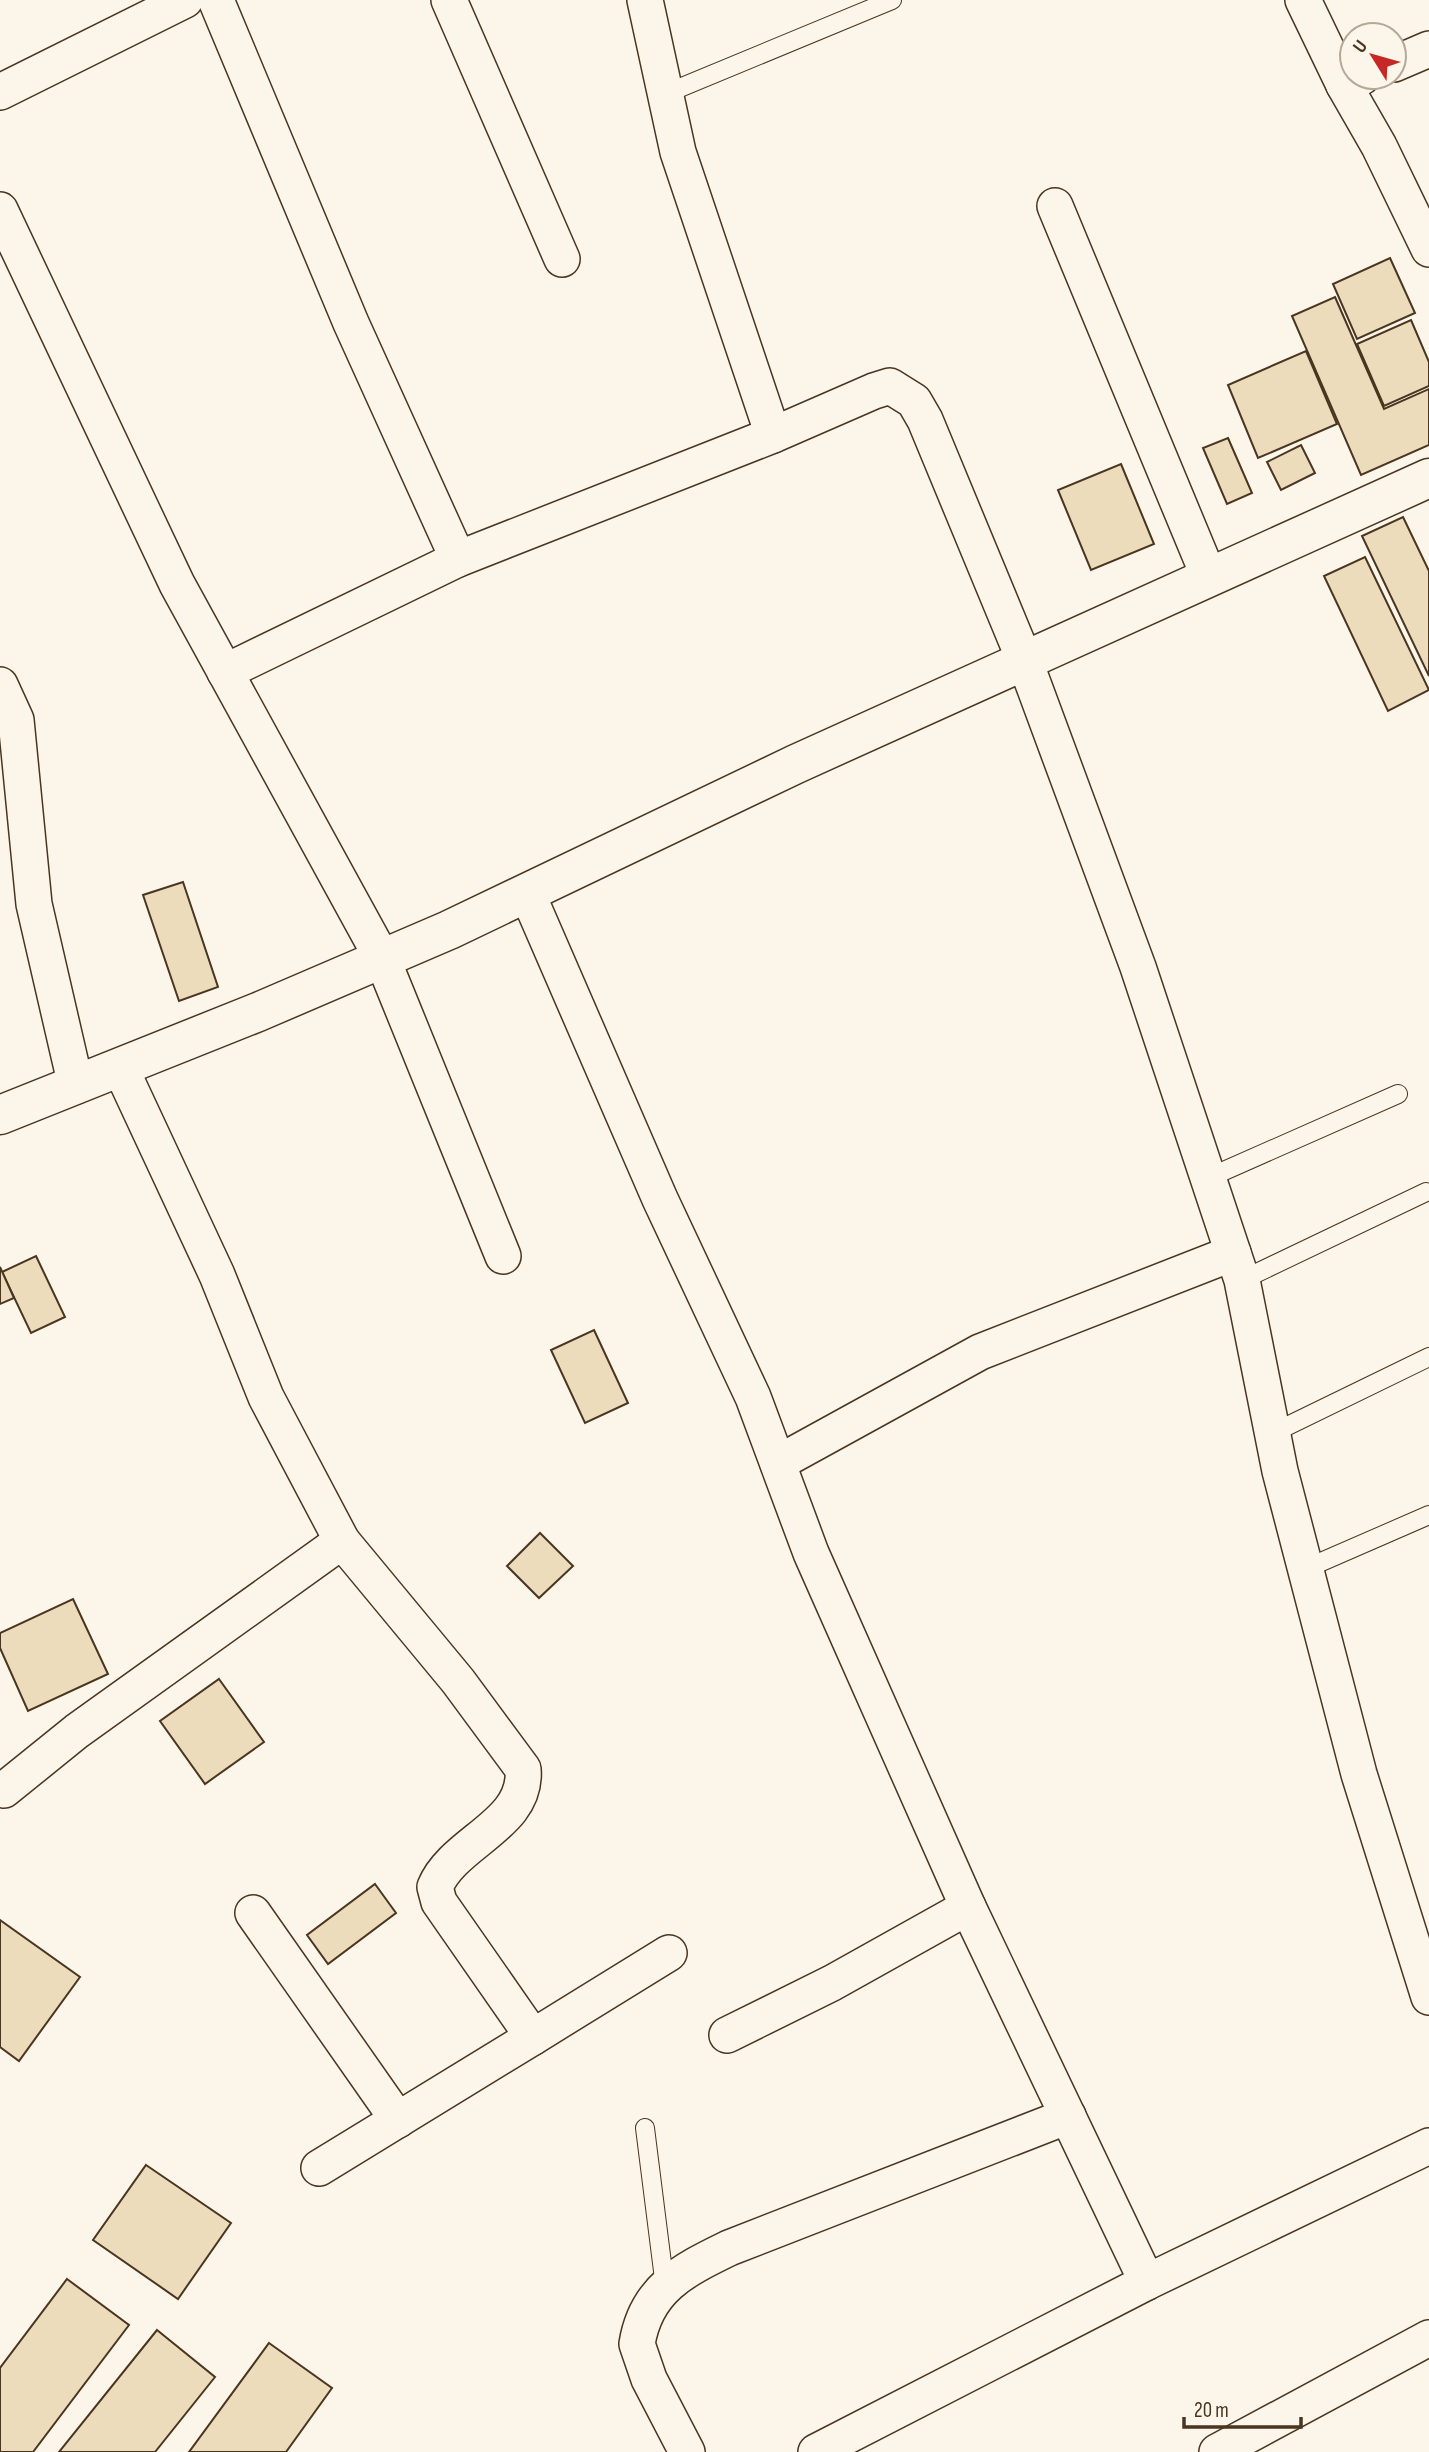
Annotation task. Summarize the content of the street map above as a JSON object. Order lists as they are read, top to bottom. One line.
{"scale_bar":"20 m","north":"top left"}
